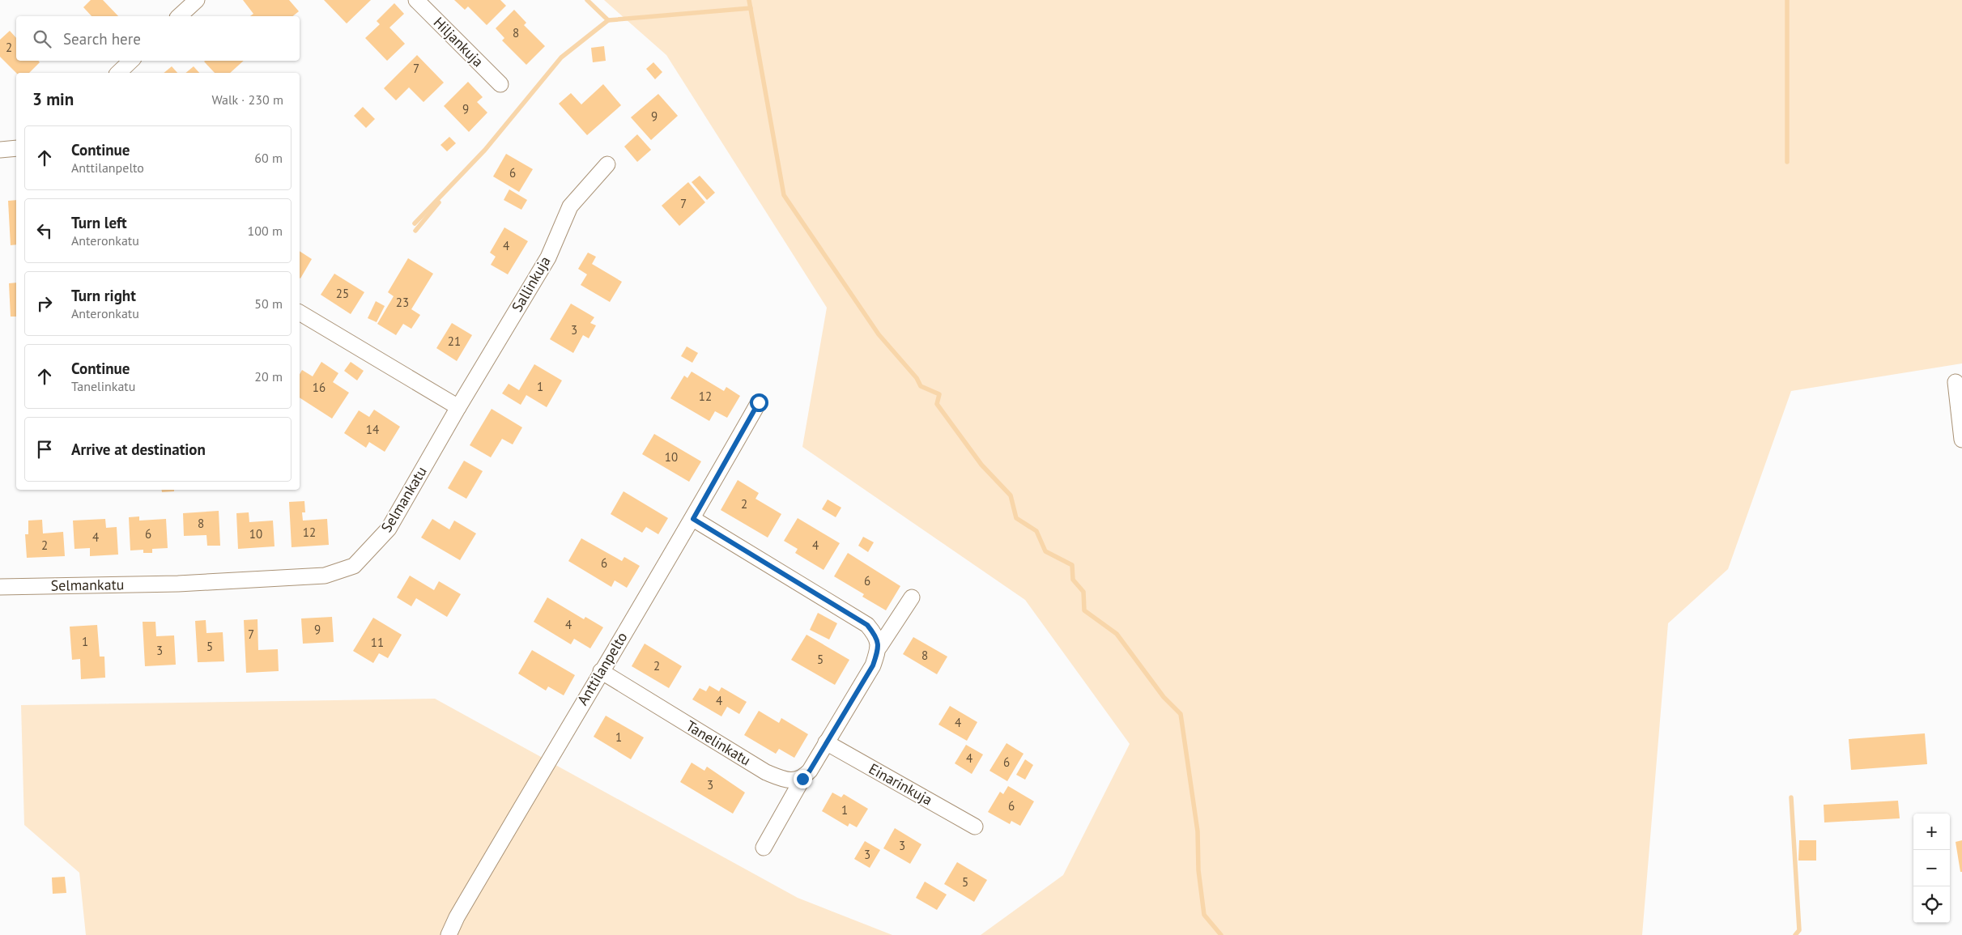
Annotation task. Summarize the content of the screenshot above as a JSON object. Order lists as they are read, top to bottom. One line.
{"streets":{"street":["Hiljankuja","Sallinkuja","Selmankatu","Anttilanpelto","Tanelinkatu","Einarinkuja"]},"crossings":[["Sallinkuja","Selmankatu"],["Anttilanpelto","Tanelinkatu"]],"house_numbers":["8","2","7","9","9","6","7","4","25","23","3","21","1","16","12","14","10","2","8","12","6","10","4","2","4","6","6","4","9","7","1","11","5","3","8","5","2","4","4","1","4","6","3","6","1","3","3","5"],"page":{"search":"Search here","heading":["3 min","Walk · 230 m"],"list":[["Continue","Anttilanpelto","60 m"],["Turn left","Anteronkatu","100 m"],["Turn right","Anteronkatu","50 m"],["Continue","Tanelinkatu","20 m"],"Arrive at destination"],"map_buttons":["+","−"]}}
